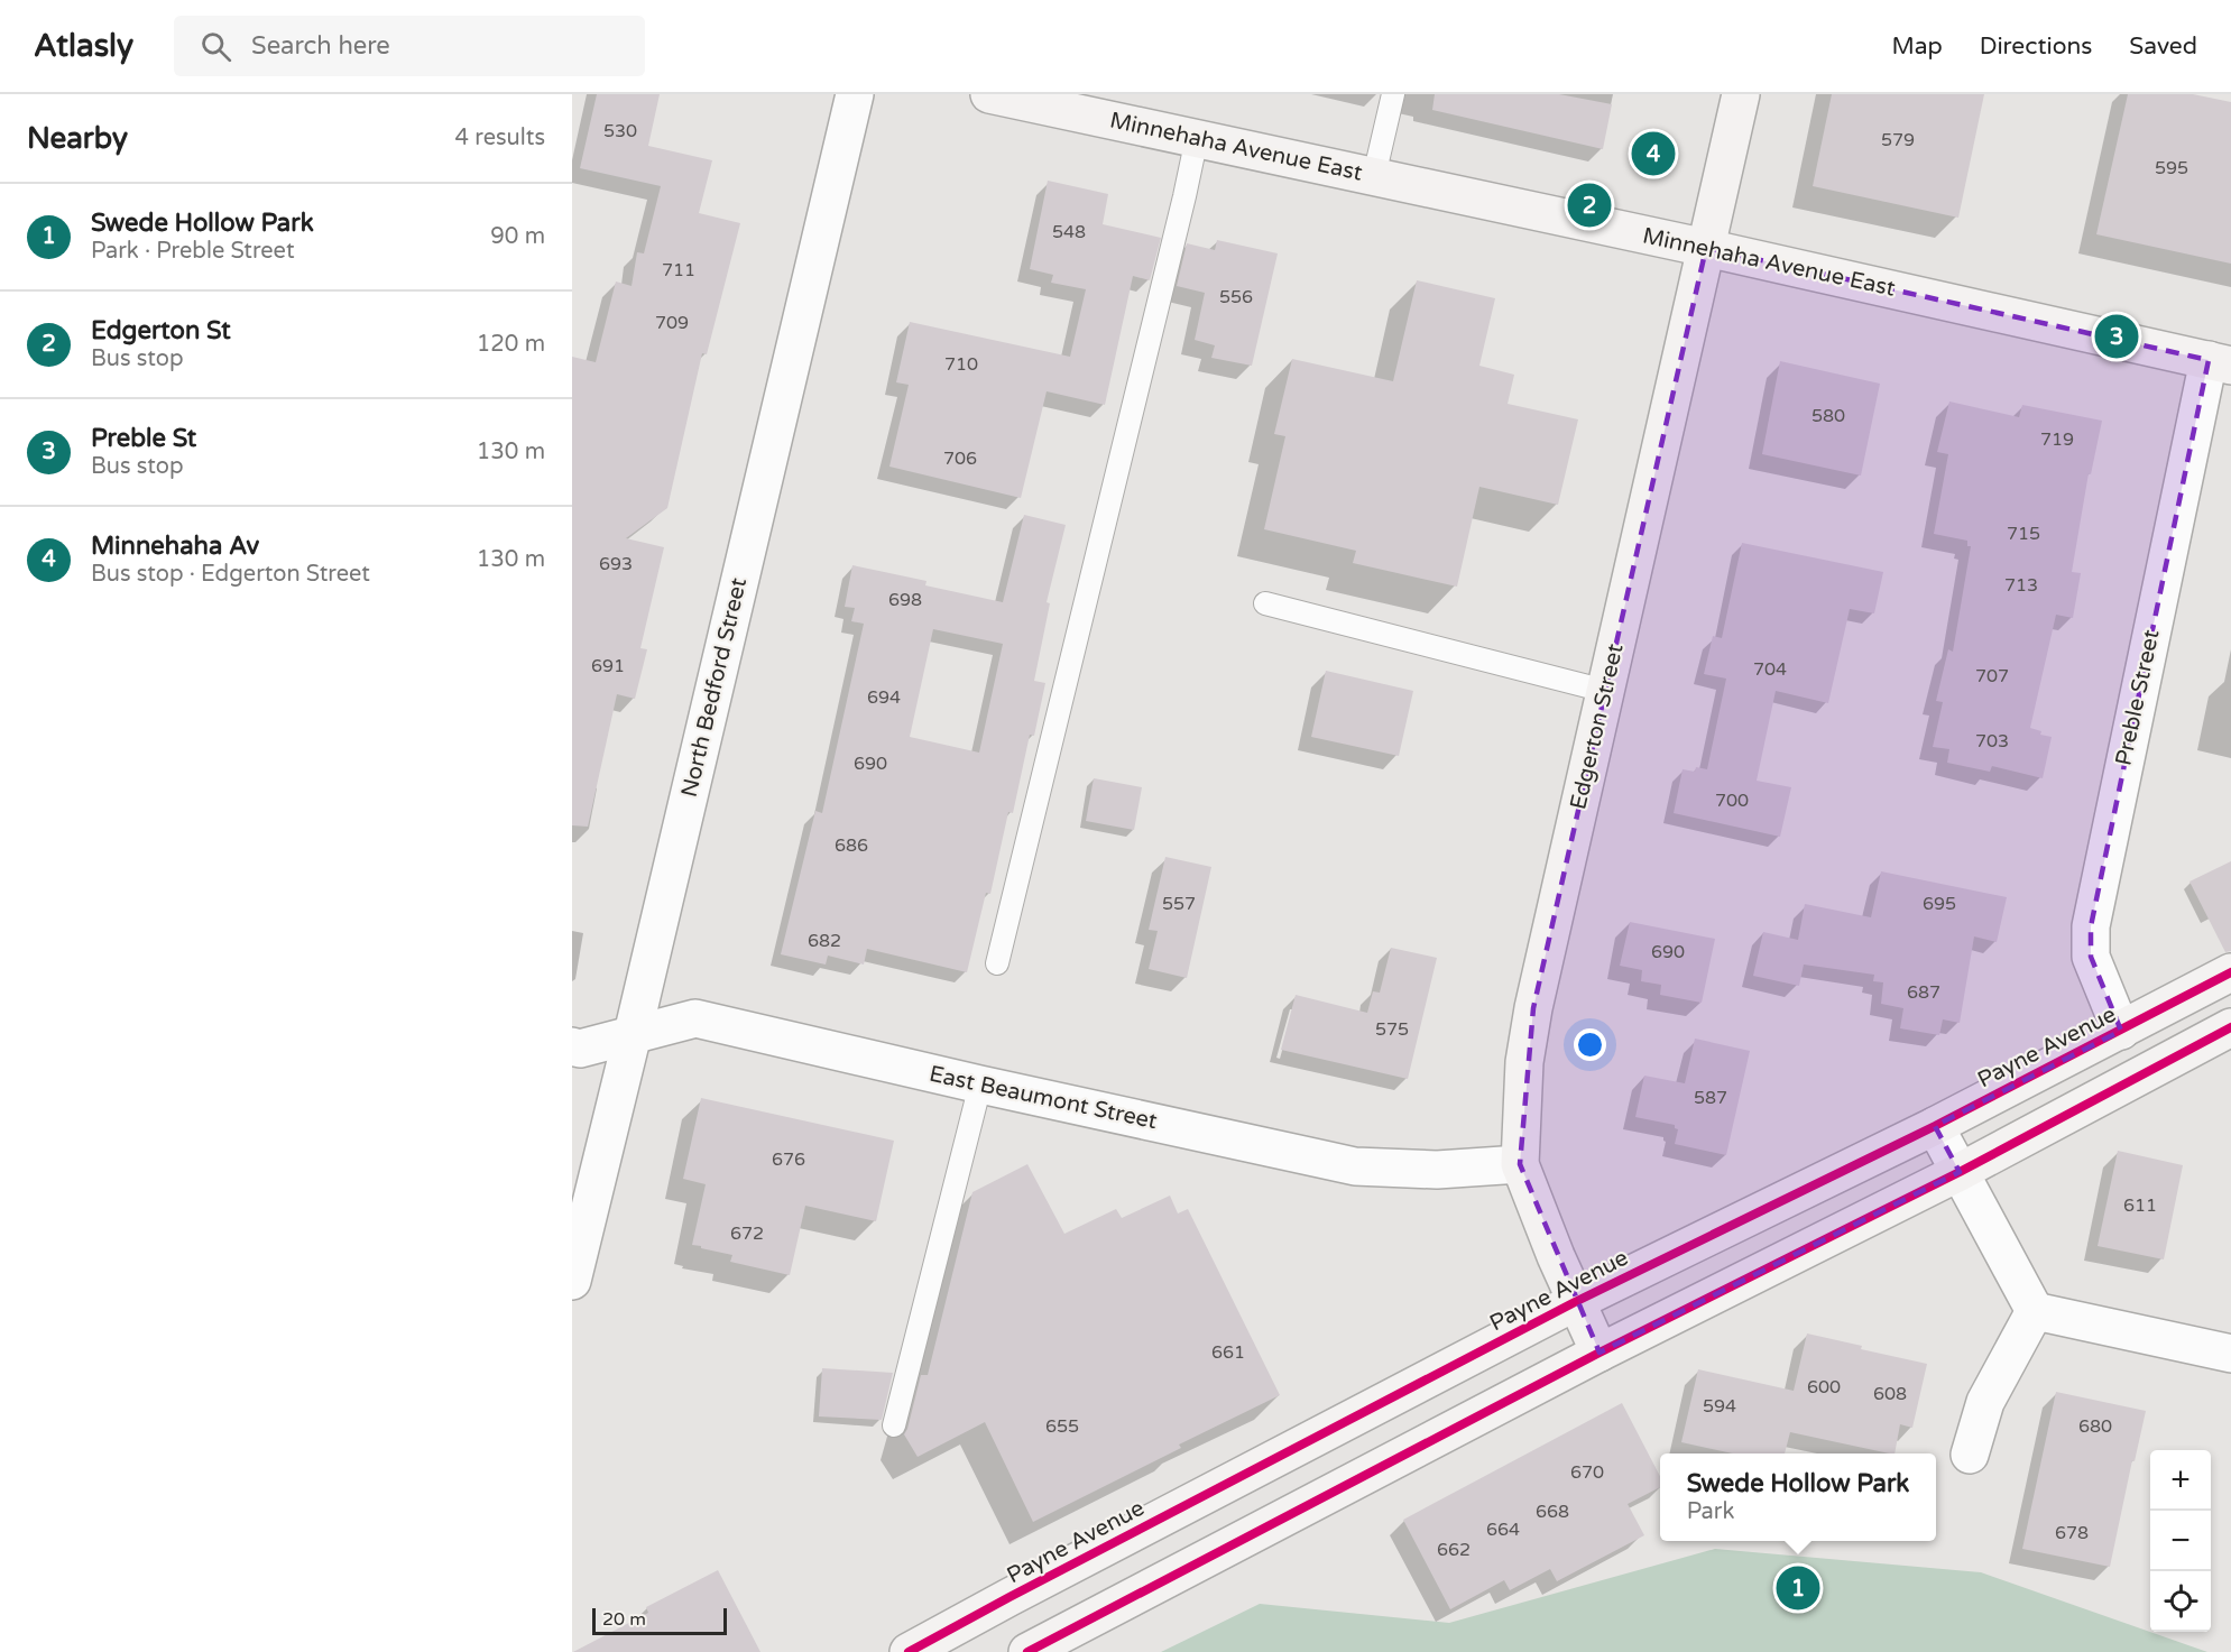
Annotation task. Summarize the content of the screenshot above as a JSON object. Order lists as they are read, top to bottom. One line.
{"streets":{"street":["Minnehaha Avenue East","North Bedford Street","Preble Street","Edgerton Street","Payne Avenue","East Beaumont Street"]},"crossings":[["Minnehaha Avenue East","Preble Street"],["Minnehaha Avenue East","Edgerton Street"],["North Bedford Street","East Beaumont Street"],["Preble Street","Payne Avenue"],["Edgerton Street","Payne Avenue"],["Edgerton Street","East Beaumont Street"]],"house_numbers":["530","579","595","548","711","556","709","710","580","719","706","715","693","713","698","691","704","707","694","703","690","700","686","557","695","682","690","687","575","587","676","611","672","661","600","608","594","655","680","670","668","664","678","662"],"scale_bar":"20 m","page":{"header":"Atlasly","search":"Search here","nav":["Map","Directions","Saved"],"heading":["Nearby","4 results"],"pins":["4","2","3","1"],"list":[{"mark":"1","name":"Swede Hollow Park","note":"Park · Preble Street","value":"90 m"},{"mark":"2","name":"Edgerton St","note":"Bus stop","value":"120 m"},{"mark":"3","name":"Preble St","note":"Bus stop","value":"130 m"},{"mark":"4","name":"Minnehaha Av","note":"Bus stop · Edgerton Street","value":"130 m"}],"map_buttons":["+","−"],"popup":["Swede Hollow Park","Park"],"scale":"20 m"}}
